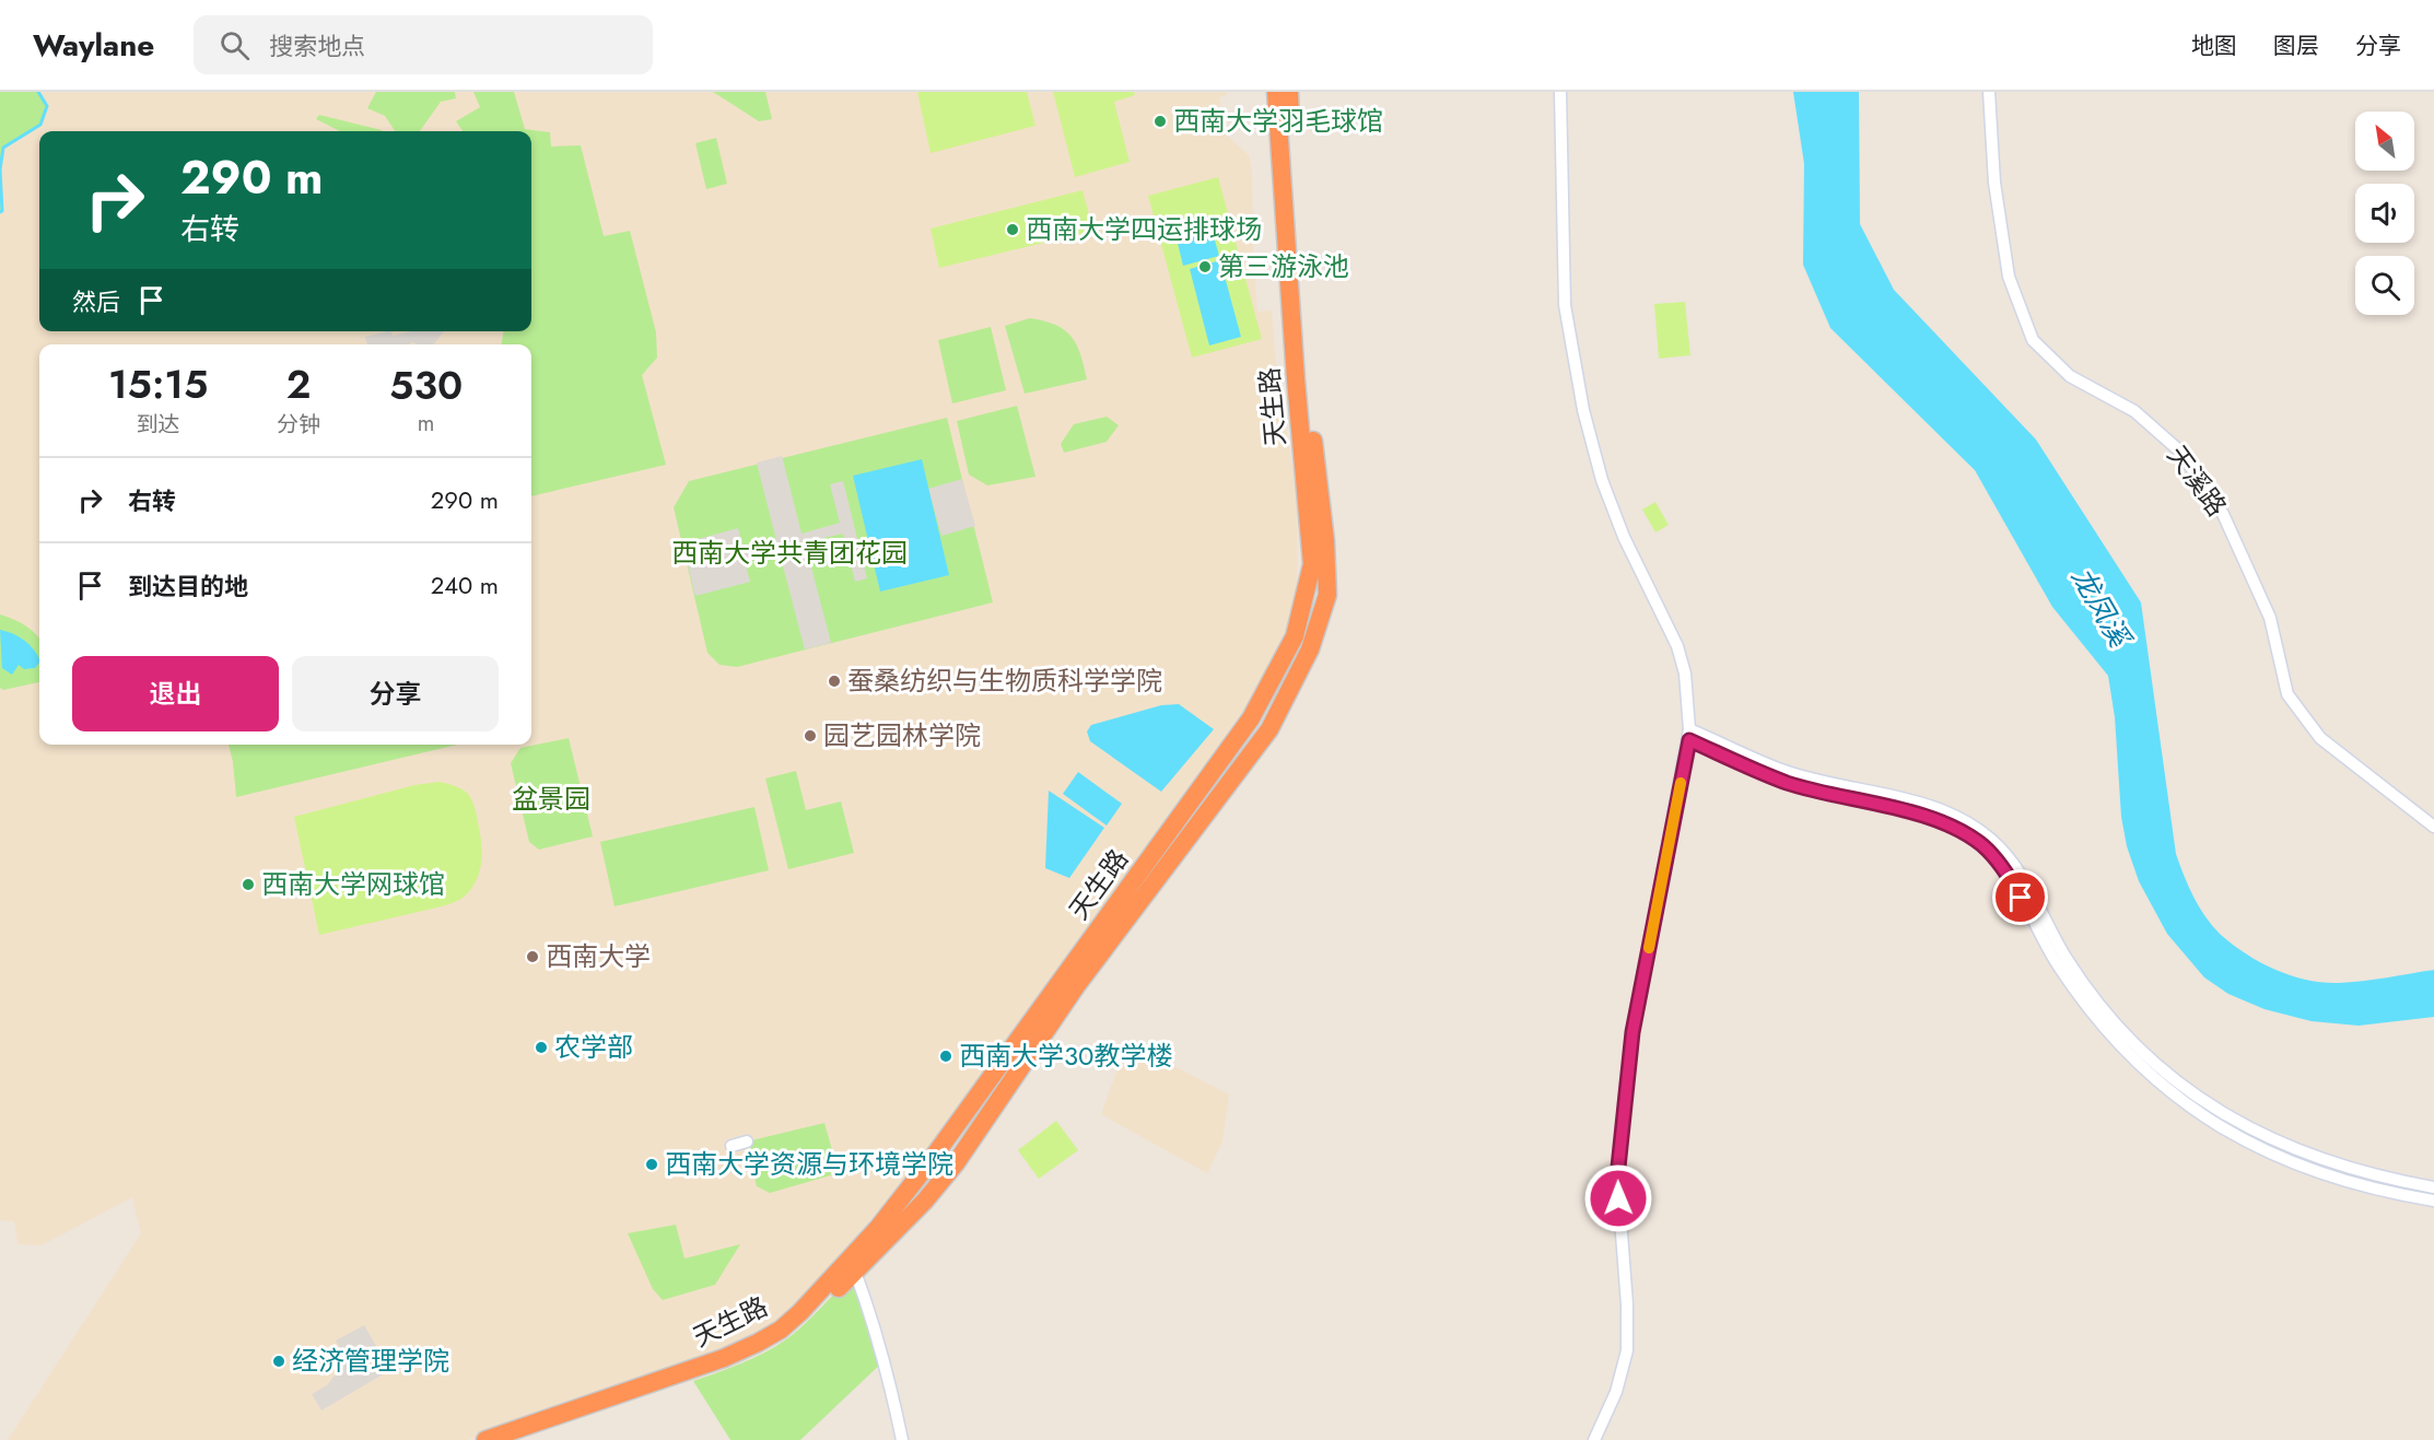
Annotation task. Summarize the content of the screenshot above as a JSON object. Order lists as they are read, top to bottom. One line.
{"streets":{"highway":["天生路"],"street":["天溪路"]},"water":["龙凤溪"],"parks":["西南大学共青团花园","盆景园"],"places":["西南大学羽毛球馆","西南大学四运排球场","第三游泳池","蚕桑纺织与生物质科学学院","园艺园林学院","西南大学网球馆","西南大学","农学部","西南大学30教学楼","西南大学资源与环境学院","经济管理学院"],"north":"top left","page":{"header":"Waylane","search":"搜索地点","nav":["地图","图层","分享"],"turn":["290 m","右转"],"then":"然后","eta":["15:15","到达","2","分钟","530","m"],"list":[{"name":"右转","value":"290 m"},{"name":"到达目的地","value":"240 m"}],"buttons":["退出","分享"]}}
